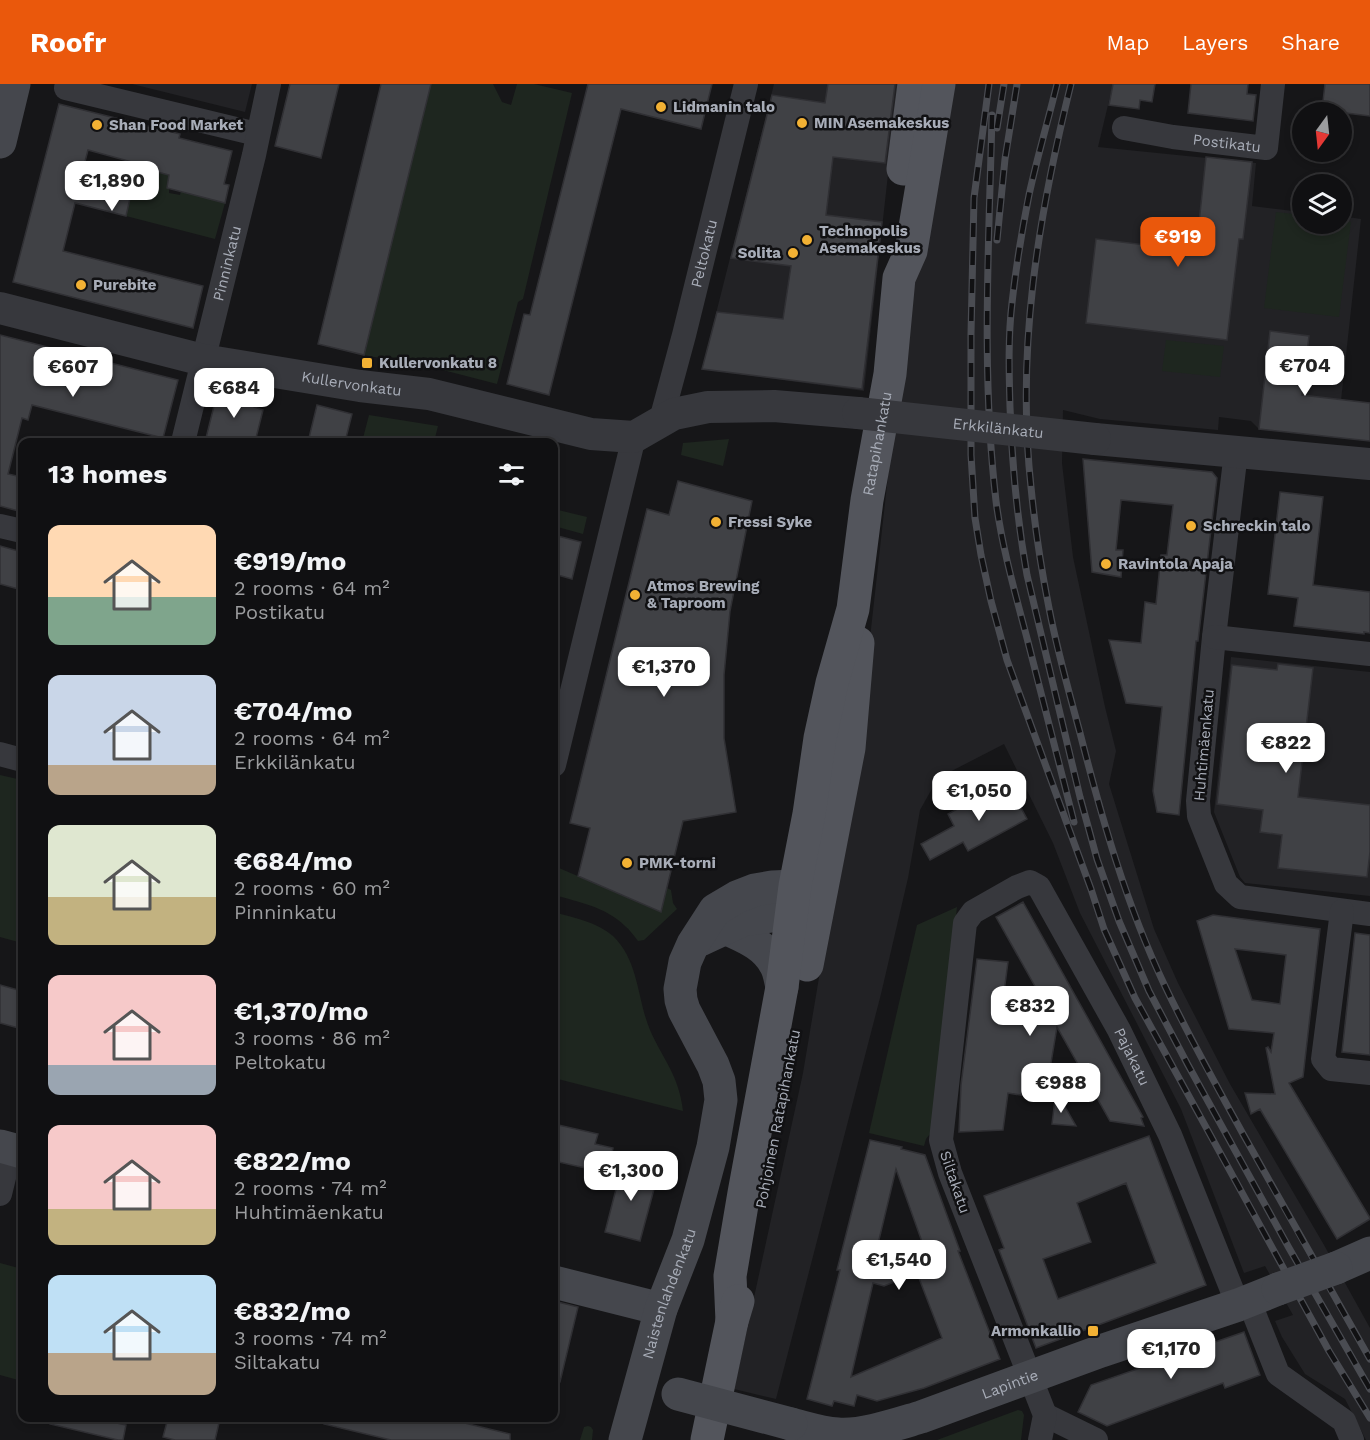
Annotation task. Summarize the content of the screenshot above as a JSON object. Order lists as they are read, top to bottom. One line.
{"streets":{"main road":["Ratapihankatu","Pohjoinen Ratapihankatu","Naistenlahdenkatu","Lapintie"],"street":["Postikatu","Peltokatu","Pinninkatu","Kullervonkatu","Erkkilänkatu","Huhtimäenkatu","Pajakatu","Siltakatu"]},"crossings":[["Peltokatu","Erkkilänkatu"],["Pinninkatu","Kullervonkatu"],["Kullervonkatu","Erkkilänkatu"],["Erkkilänkatu","Huhtimäenkatu"],["Ratapihankatu","Pohjoinen Ratapihankatu"],["Ratapihankatu","Naistenlahdenkatu"],["Pajakatu","Siltakatu"],["Pajakatu","Lapintie"],["Pohjoinen Ratapihankatu","Naistenlahdenkatu"],["Siltakatu","Lapintie"],["Naistenlahdenkatu","Lapintie"]],"places":{"other":["Lidmanin talo","MIN Asemakeskus","Shan Food Market","Technopolis Asemakeskus","Solita","Purebite","Fressi Syke","Schreckin talo","Ravintola Apaja","Atmos Brewing & Taproom","PMK-torni"],"transit":["Kullervonkatu 8","Armonkallio"]},"north":"bottom","page":{"header":"Roofr","nav":["Map","Layers","Share"],"price":["€1,890","€919","€704","€607","€684","€1,370","€822","€1,050","€832","€988","€1,300","€1,540","€1,170"],"heading":"13 homes","list":[{"name":"€919/mo","note":"2 rooms · 64 m² · Postikatu"},{"name":"€704/mo","note":"2 rooms · 64 m² · Erkkilänkatu"},{"name":"€684/mo","note":"2 rooms · 60 m² · Pinninkatu"},{"name":"€1,370/mo","note":"3 rooms · 86 m² · Peltokatu"},{"name":"€822/mo","note":"2 rooms · 74 m² · Huhtimäenkatu"},{"name":"€832/mo","note":"3 rooms · 74 m² · Siltakatu"}]}}
